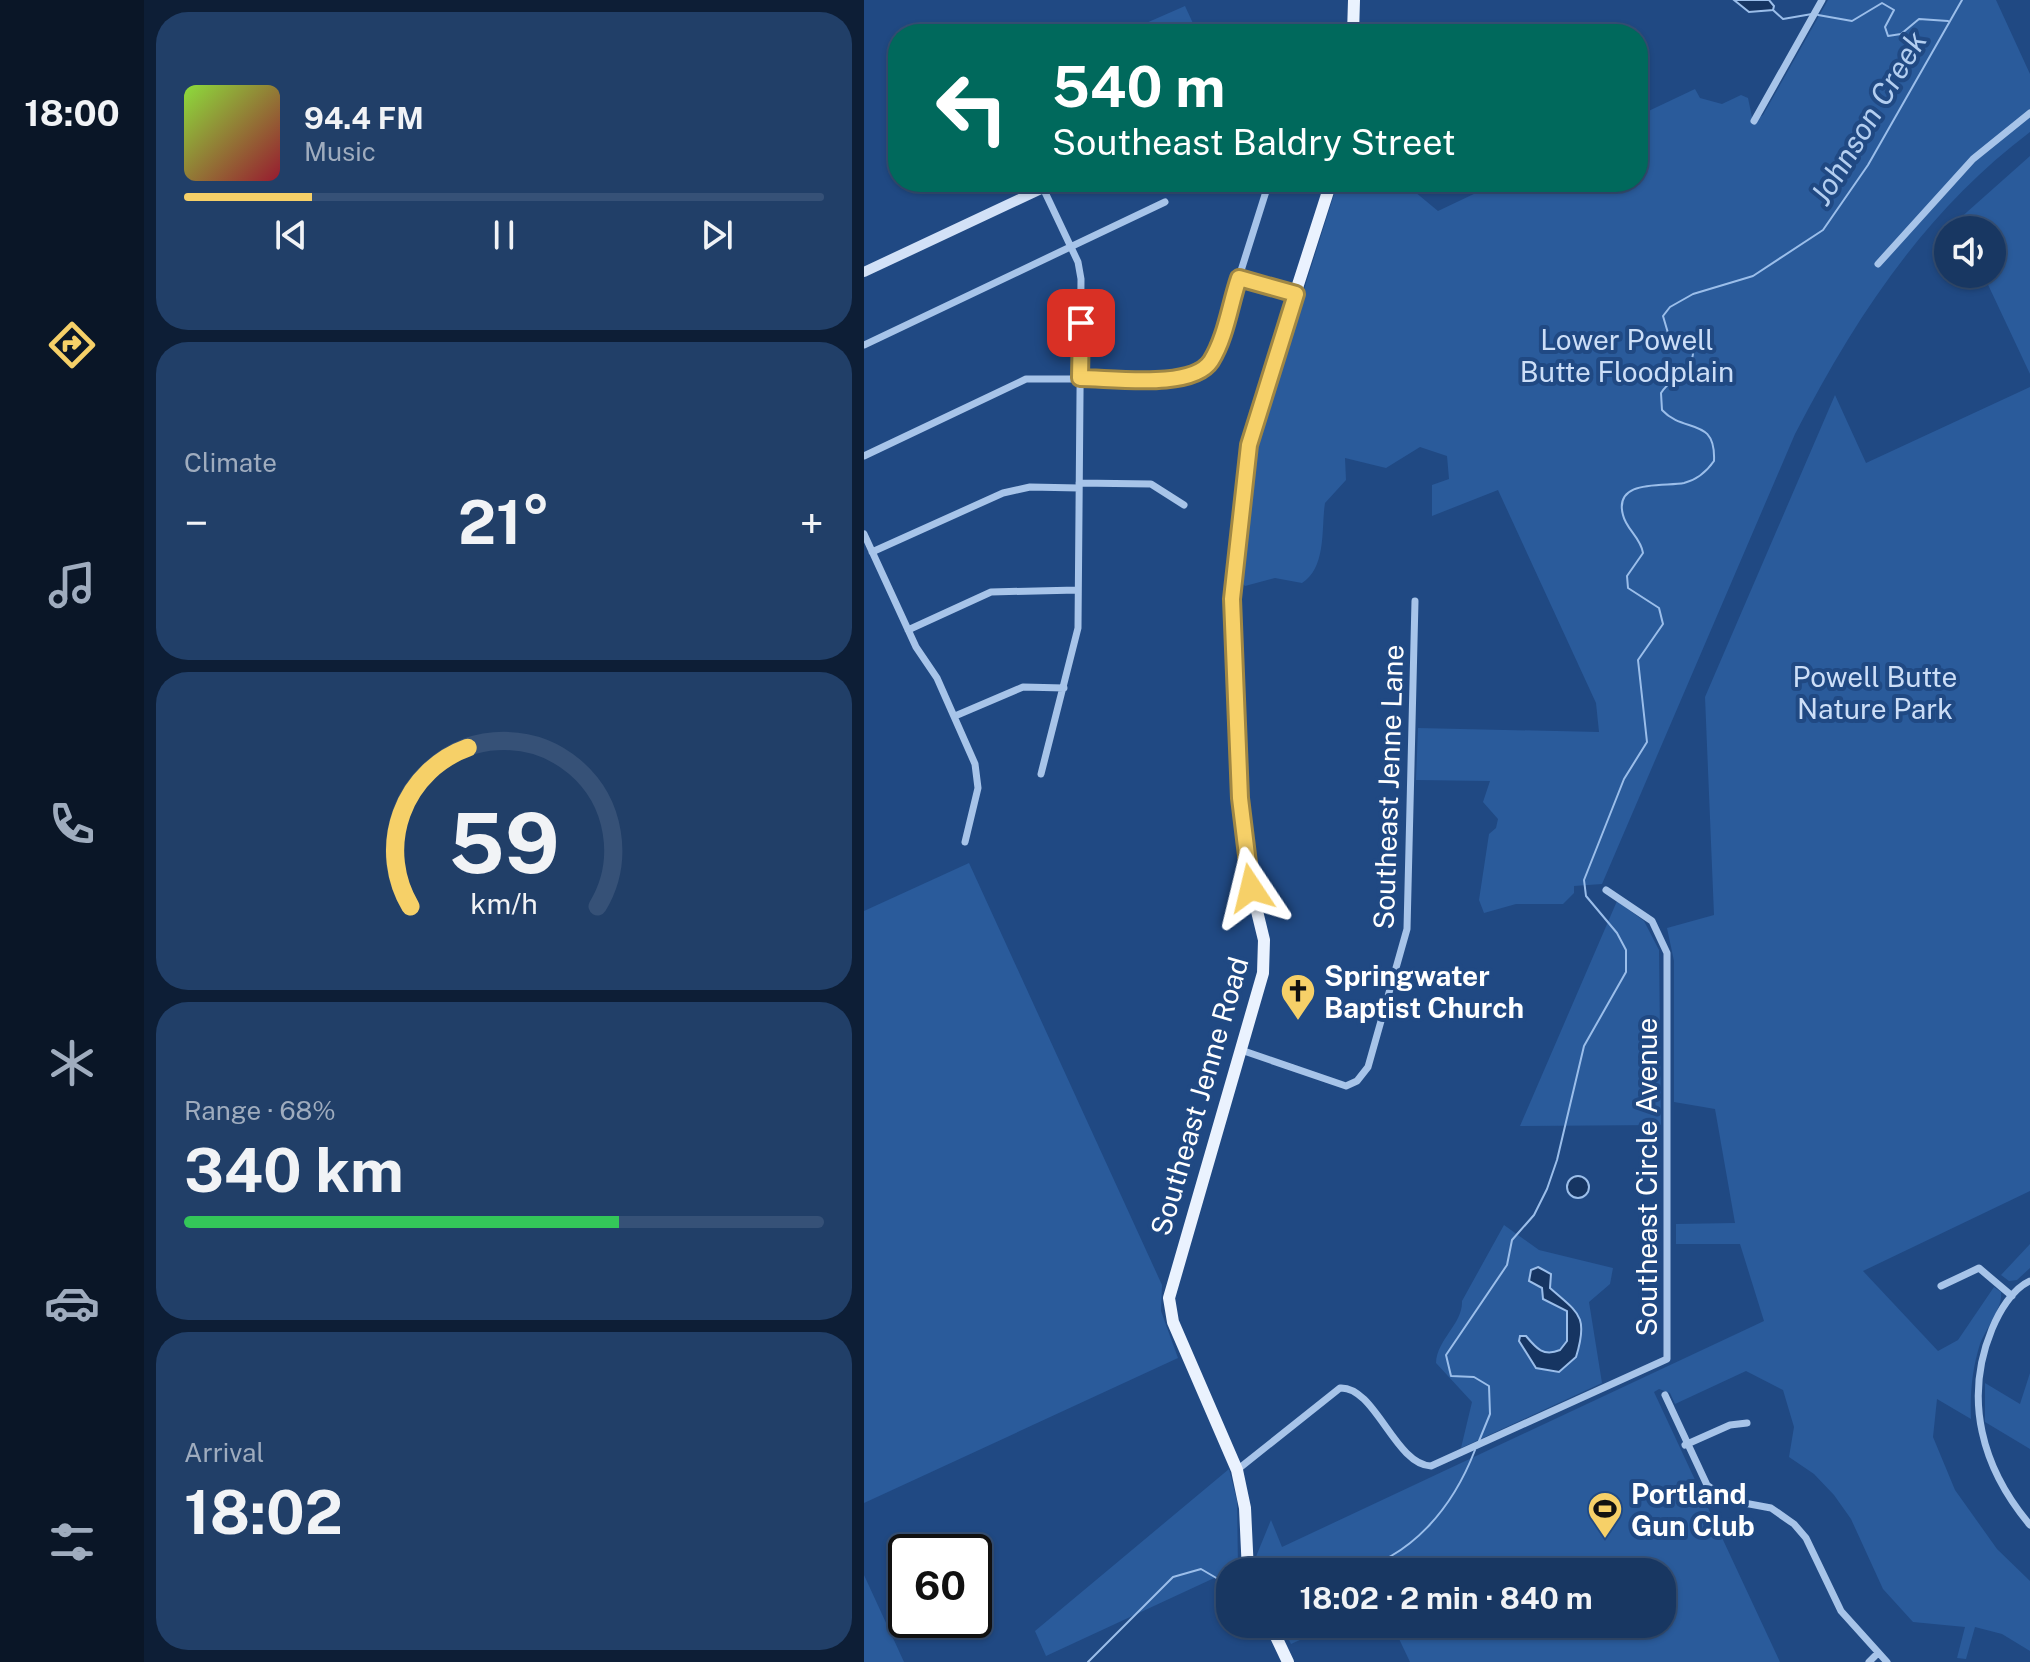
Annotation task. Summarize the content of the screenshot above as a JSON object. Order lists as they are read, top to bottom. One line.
{"streets":{"main road":["Southeast Jenne Road"],"street":["Southeast Jenne Lane","Southeast Circle Avenue"]},"crossings":[["Southeast Jenne Lane","Southeast Jenne Road"],["Southeast Jenne Road","Southeast Circle Avenue"]],"water":["Johnson Creek"],"parks":["Lower Powell Butte Floodplain","Powell Butte Nature Park"],"places":{"church":["Springwater Baptist Church"],"sports":["Portland Gun Club"]},"page":{"tabs":"18:00","turn":["540 m","Southeast Baldry Street"],"song":["94.4 FM","Music"],"tile":["Climate",["Range · 68%","340 km"],["Arrival","18:02"]],"heat":["−","21°","+"],"limit":"60","trip":"18:02 · 2 min · 840 m","gauge":["59","km/h"]}}
